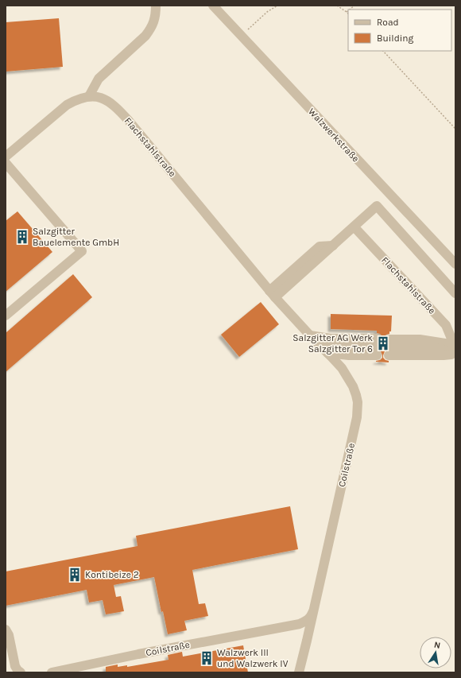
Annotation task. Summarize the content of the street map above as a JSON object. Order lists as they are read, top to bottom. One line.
{"streets":{"street":["Walzwerkstraße","Flachstahlstraße","Coilstraße"]},"crossings":[["Flachstahlstraße","Coilstraße"]],"places":{"building":["Salzgitter Bauelemente GmbH","Salzgitter AG Werk Salzgitter Tor 6","Kontibeize 2","Walzwerk III und Walzwerk IV"]},"legend":["Road","Building"],"north":"top"}
